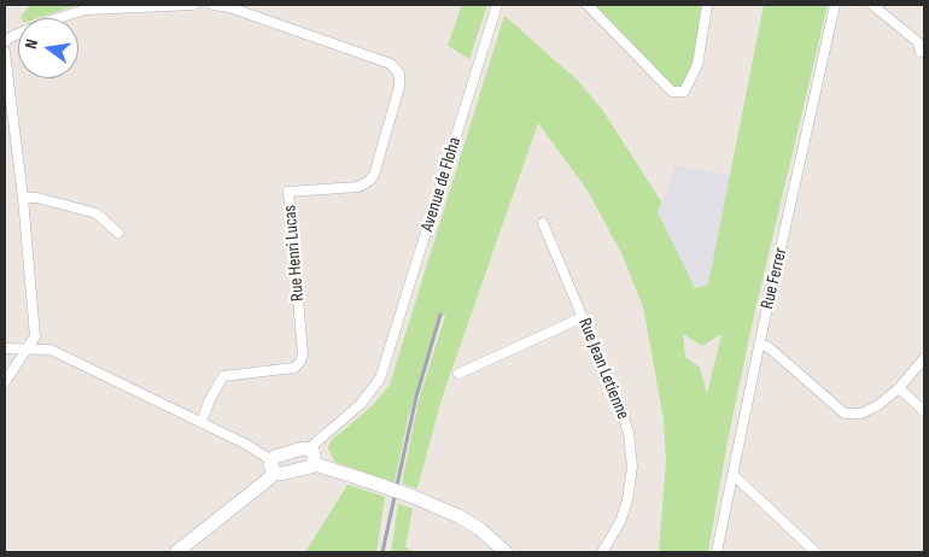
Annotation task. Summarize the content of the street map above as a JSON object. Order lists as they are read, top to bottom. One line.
{"streets":{"street":["Avenue de Floha","Rue Henri Lucas","Rue Ferrer","Rue Jean Letienne"]},"north":"left"}
